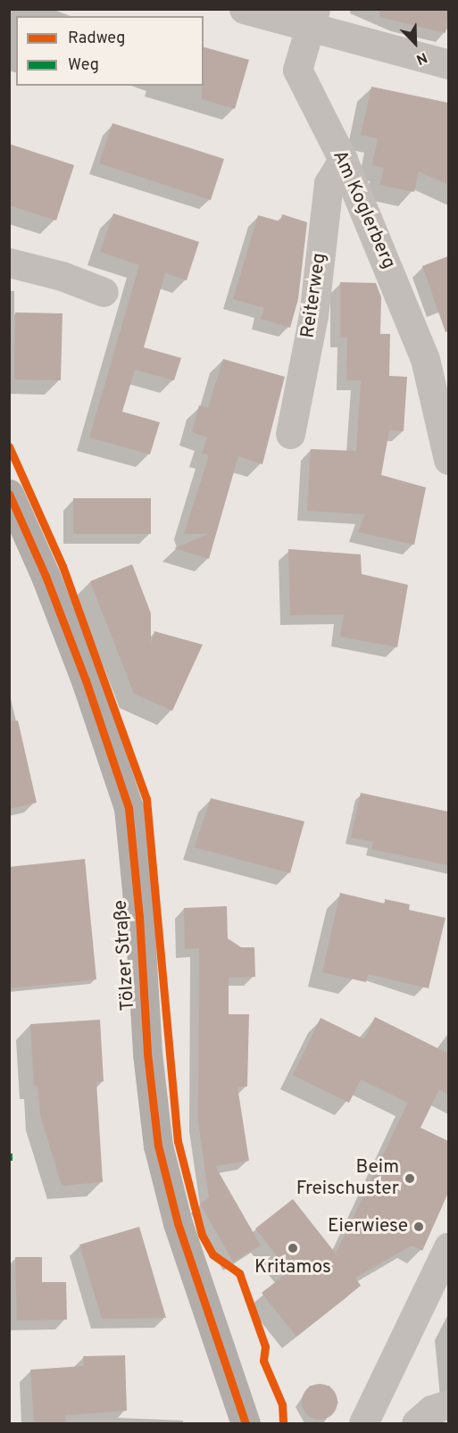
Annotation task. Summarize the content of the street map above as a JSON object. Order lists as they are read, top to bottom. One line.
{"streets":{"main road":["Tölzer Straße"],"street":["Am Koglerberg","Reiterweg"]},"crossings":[["Am Koglerberg","Reiterweg"]],"places":["Beim Freischuster","Eierwiese","Kritamos"],"legend":["Radweg","Weg"],"north":"bottom right"}
